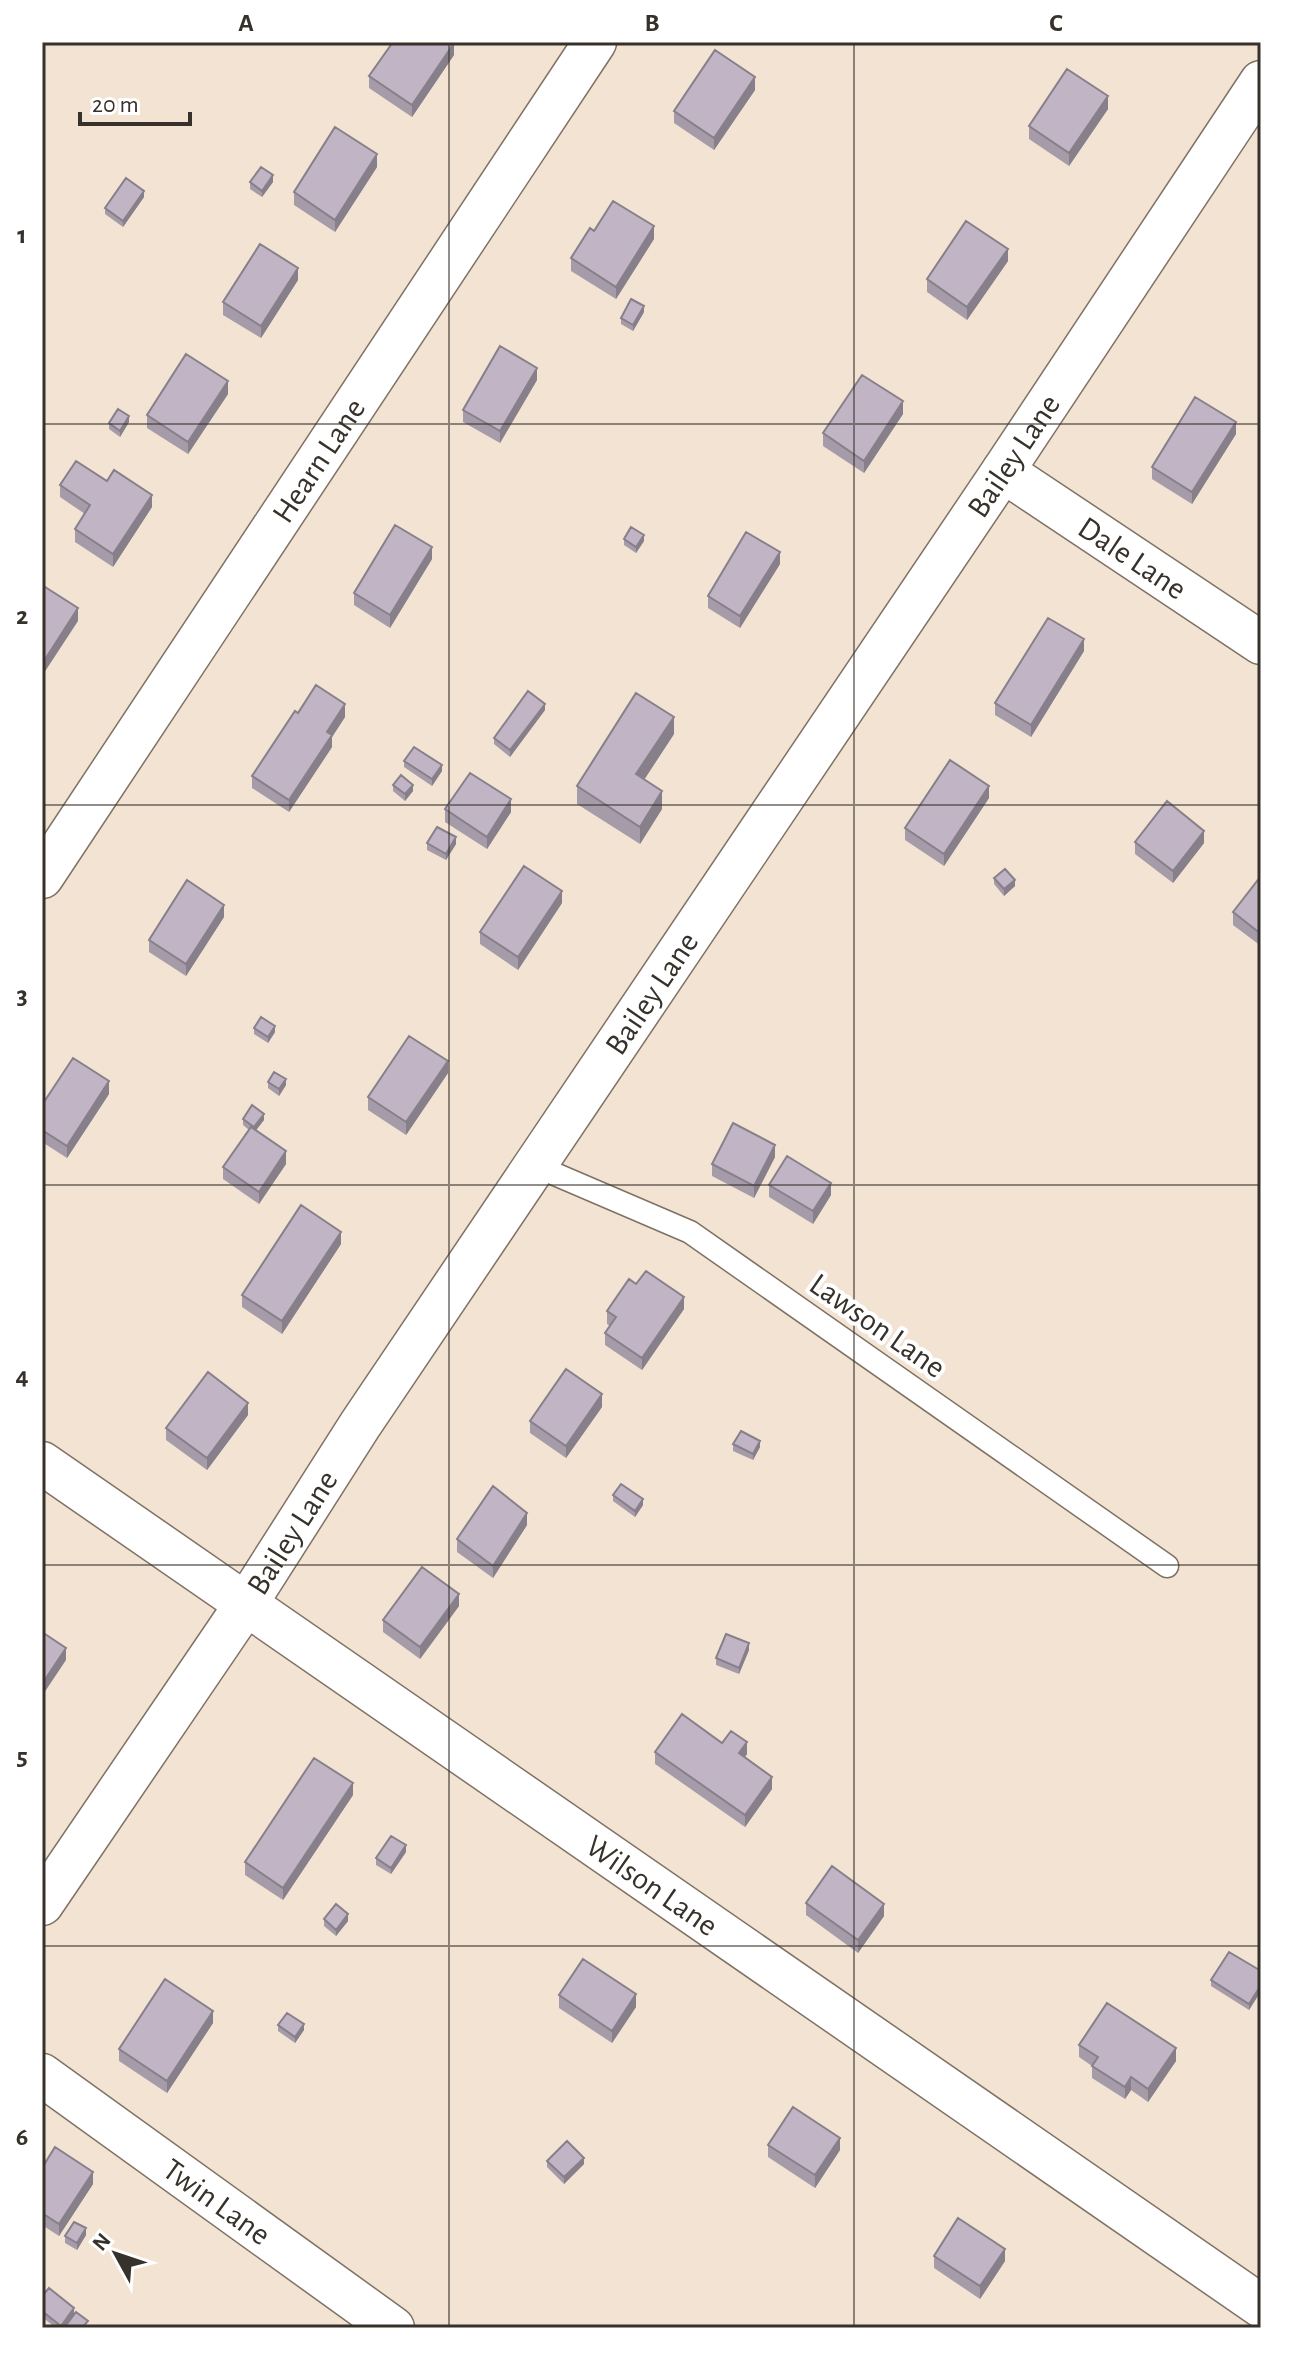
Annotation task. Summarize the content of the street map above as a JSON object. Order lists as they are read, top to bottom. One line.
{"streets":{"street":["Bailey Lane","Hearn Lane","Dale Lane","Wilson Lane","Twin Lane"],"lane":["Lawson Lane"]},"crossings":[["Bailey Lane","Dale Lane"],["Bailey Lane","Lawson Lane"],["Bailey Lane","Wilson Lane"]],"scale_bar":"20 m","north":"top left","grid":{"columns":["A","B","C"],"rows":["1","2","3","4","5","6"]}}
